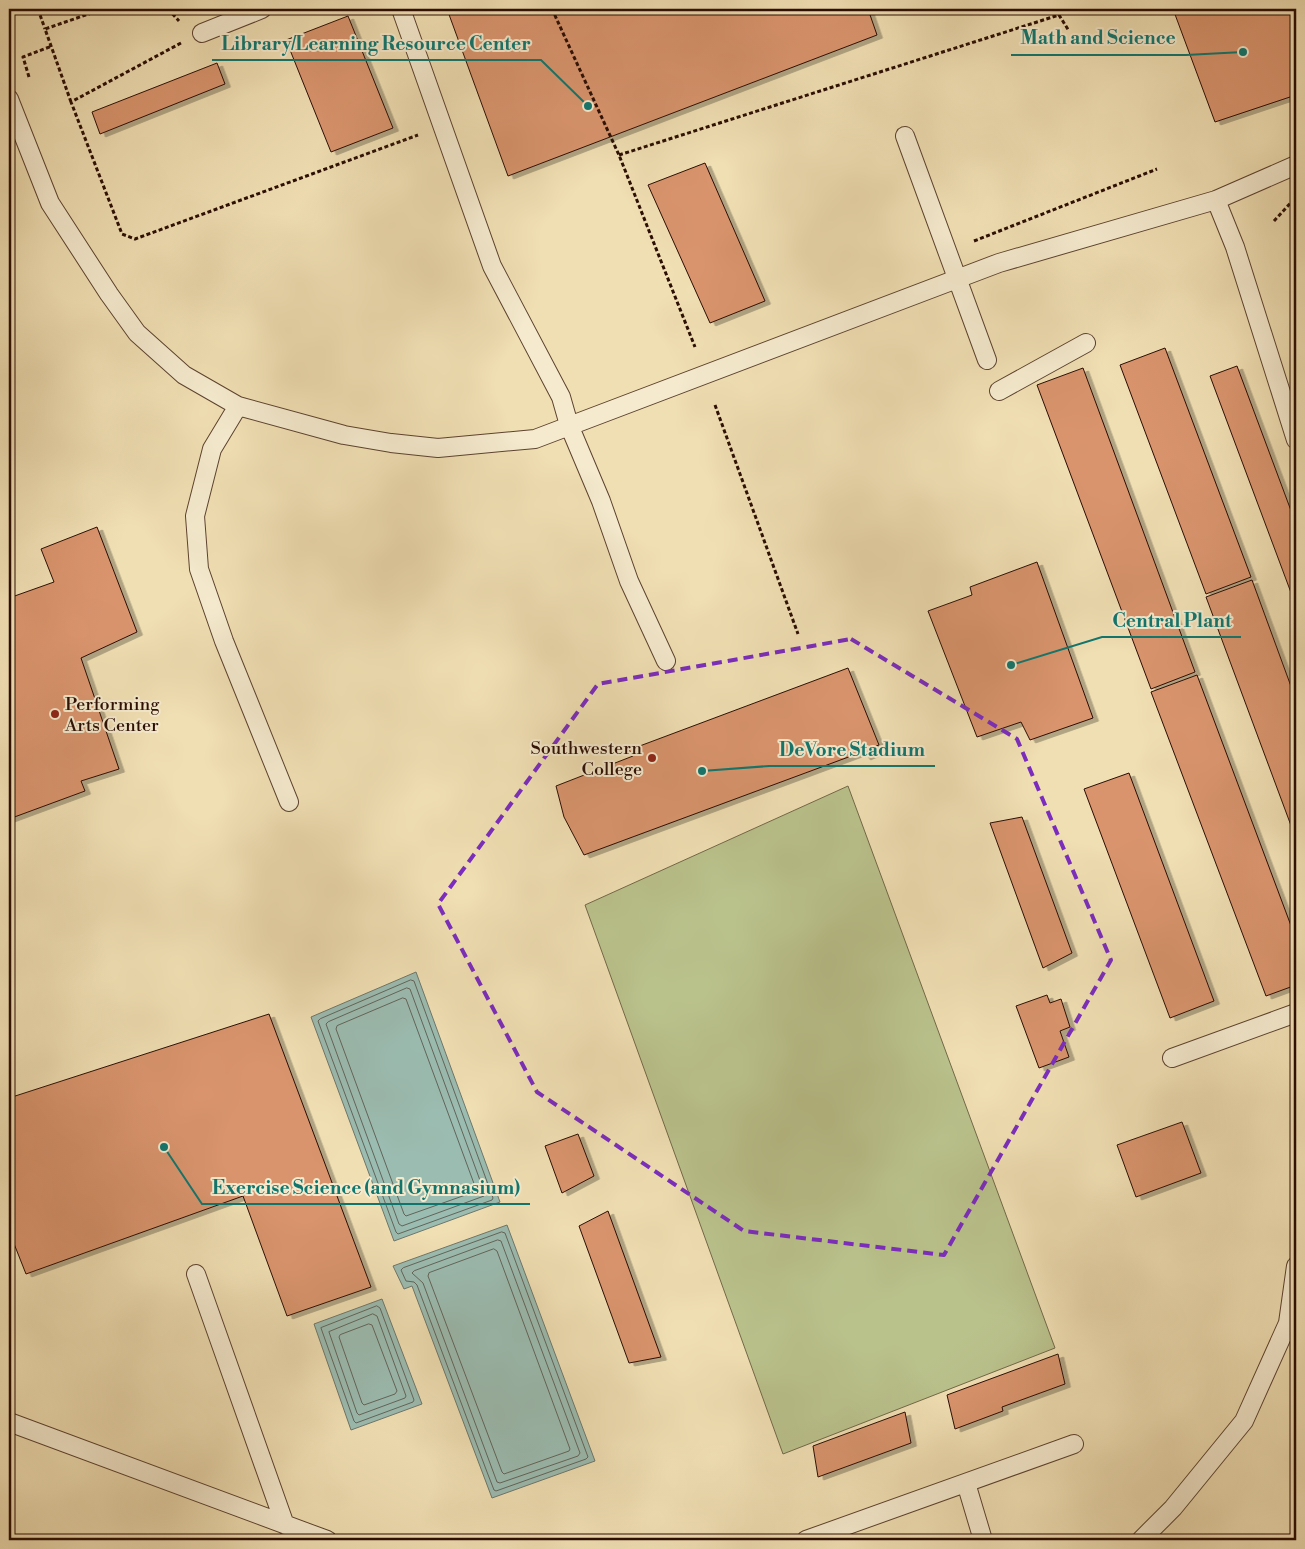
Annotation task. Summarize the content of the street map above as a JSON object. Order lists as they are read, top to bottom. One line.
{"places":["Math and Science","Library/Learning Resource Center","Central Plant","Performing Arts Center","Southwestern College","DeVore Stadium","Exercise Science (and Gymnasium)"]}
